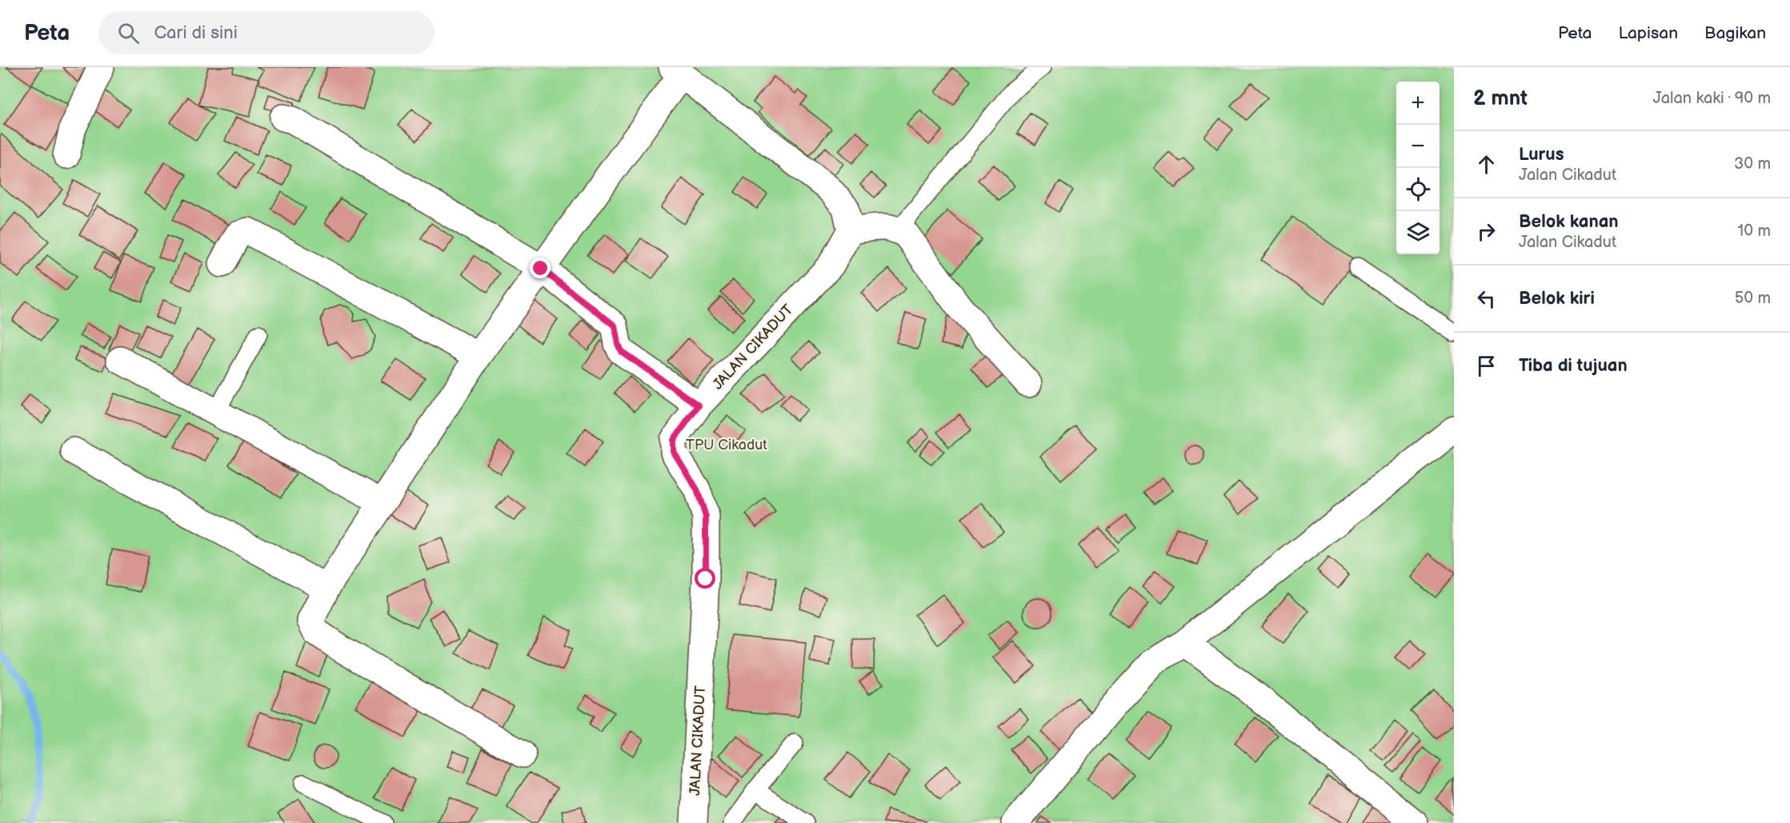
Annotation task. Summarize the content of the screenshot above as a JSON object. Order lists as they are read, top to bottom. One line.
{"streets":{"street":["JALAN CIKADUT"]},"parks":["TPU Cikadut"],"page":{"header":"Peta","search":"Cari di sini","nav":["Peta","Lapisan","Bagikan"],"heading":["2 mnt","Jalan kaki · 90 m"],"map_buttons":["+","−"],"list":[["Lurus","Jalan Cikadut","30 m"],["Belok kanan","Jalan Cikadut","10 m"],["Belok kiri","50 m"],"Tiba di tujuan"]}}
